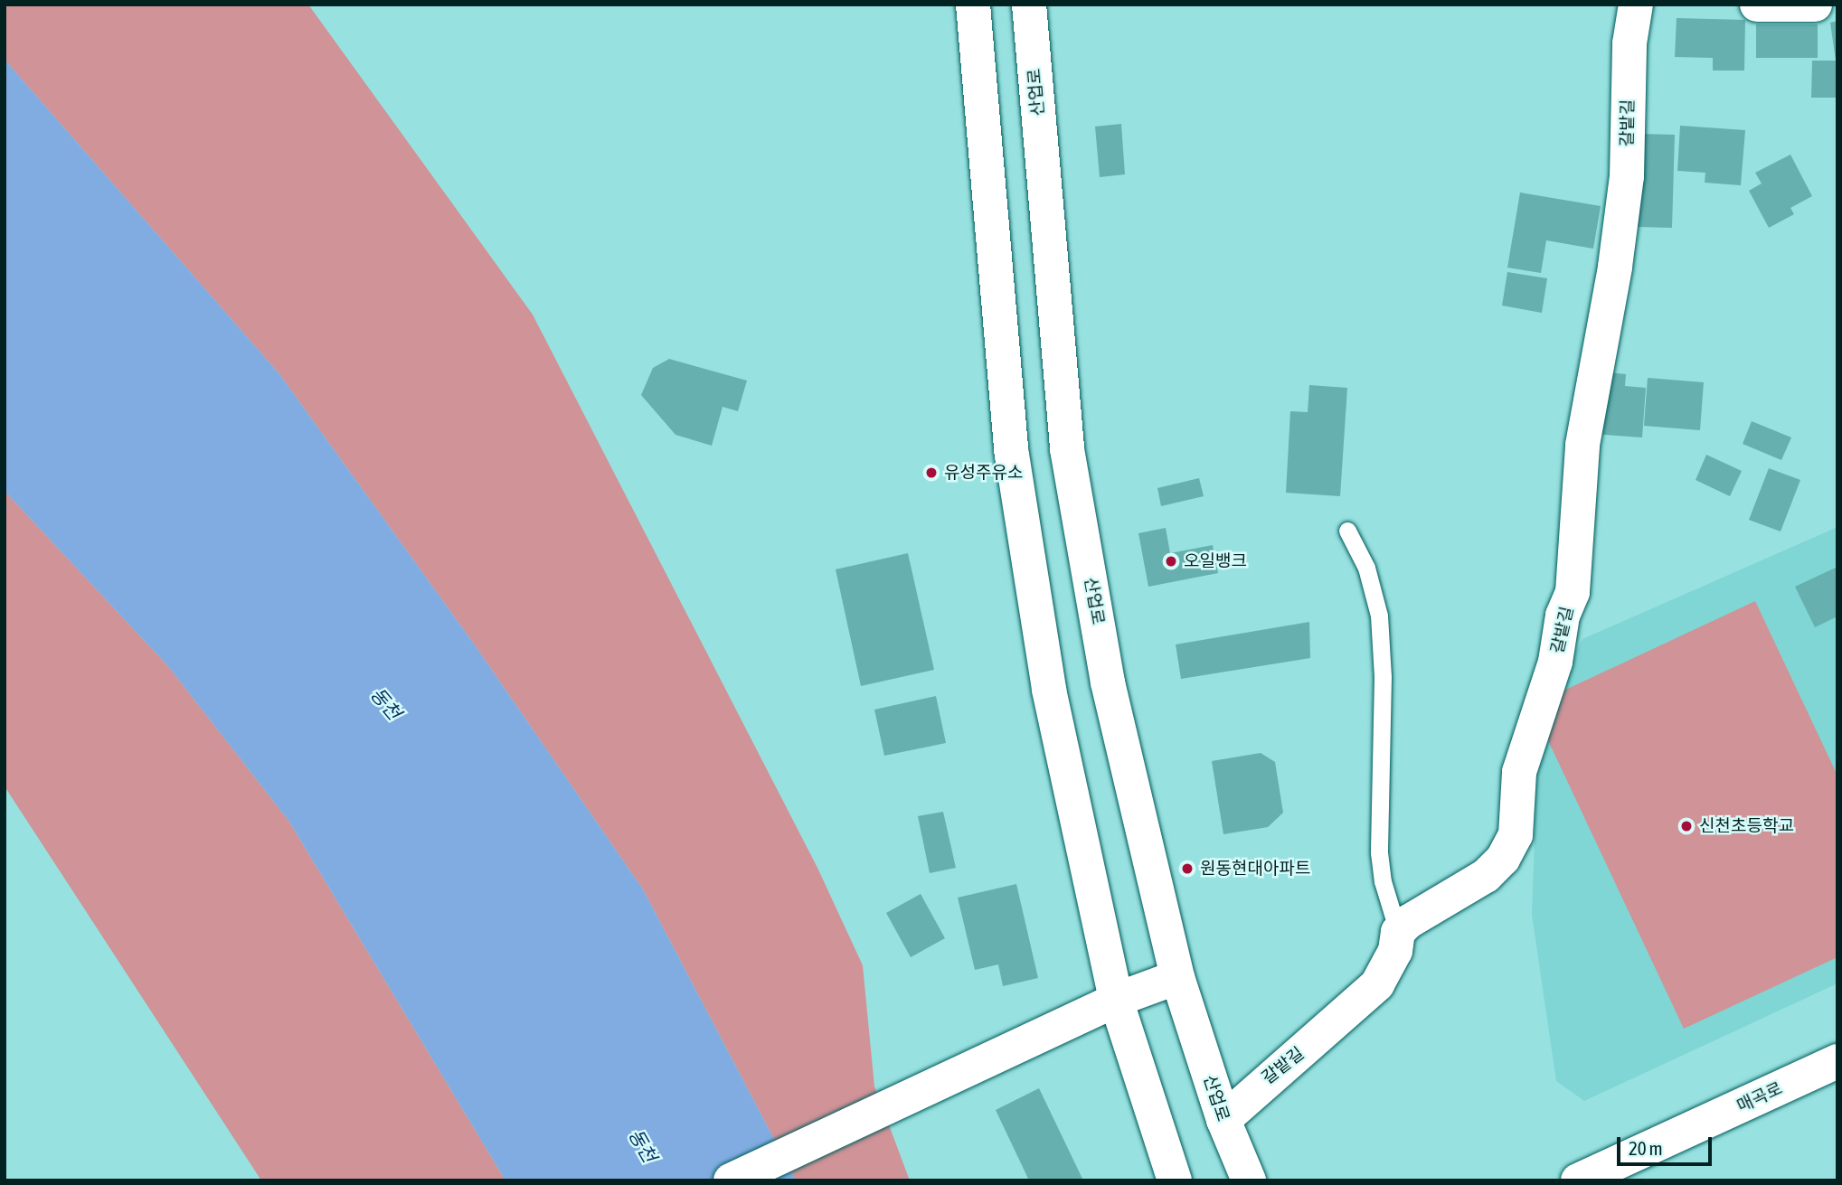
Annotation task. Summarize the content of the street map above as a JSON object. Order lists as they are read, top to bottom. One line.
{"streets":{"main road":["산업로","갈밭길","매곡로"]},"crossings":[["산업로","갈밭길"]],"water":["동천"],"places":["유성주유소","오일뱅크","신천초등학교","원동현대아파트"],"scale_bar":"20 m"}
